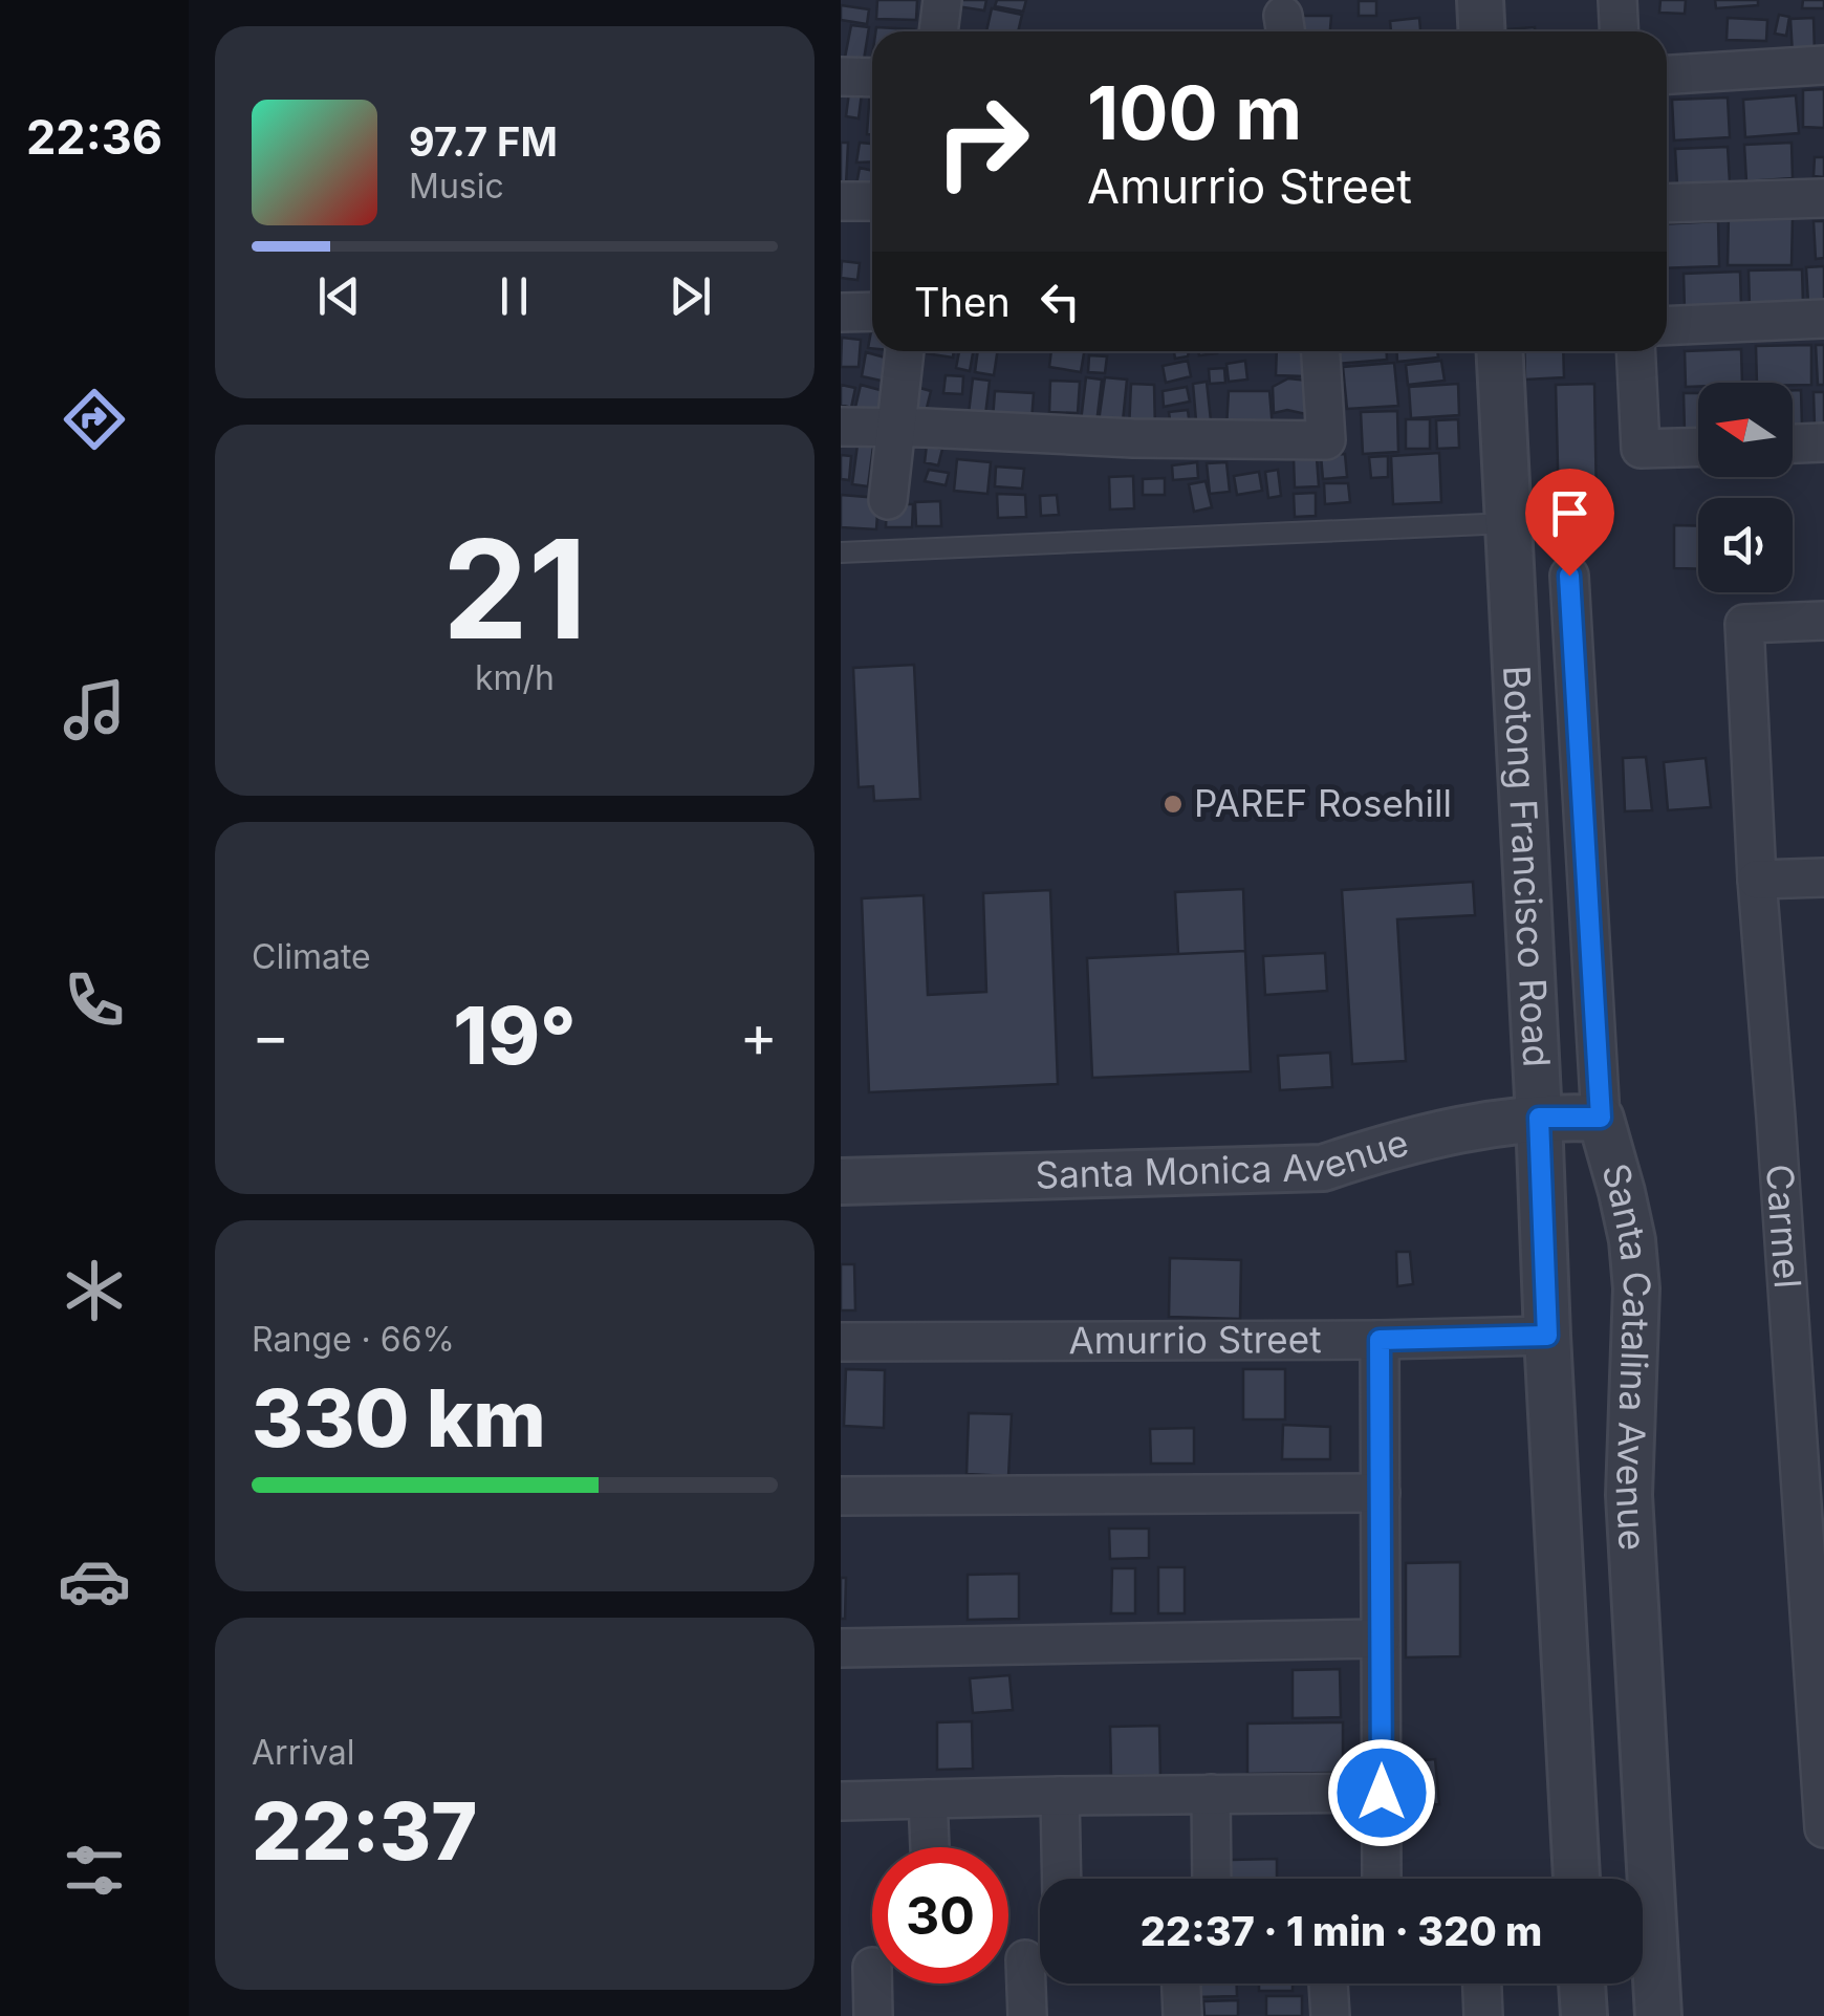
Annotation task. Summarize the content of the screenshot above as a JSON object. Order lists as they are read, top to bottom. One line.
{"streets":{"street":["Botong Francisco Road","Santa Monica Avenue","Carmel","Amurrio Street","Santa Catalina Avenue"]},"crossings":[["Botong Francisco Road","Santa Monica Avenue"],["Botong Francisco Road","Amurrio Street"],["Santa Monica Avenue","Santa Catalina Avenue"]],"places":["PAREF Rosehill"],"north":"left","page":{"tabs":"22:36","turn":["100 m","Amurrio Street"],"song":["97.7 FM","Music"],"then":"Then","tile":[["21","km/h"],"Climate",["Range · 66%","330 km"],["Arrival","22:37"]],"heat":["−","19°","+"],"limit":"30","trip":"22:37 · 1 min · 320 m"}}
